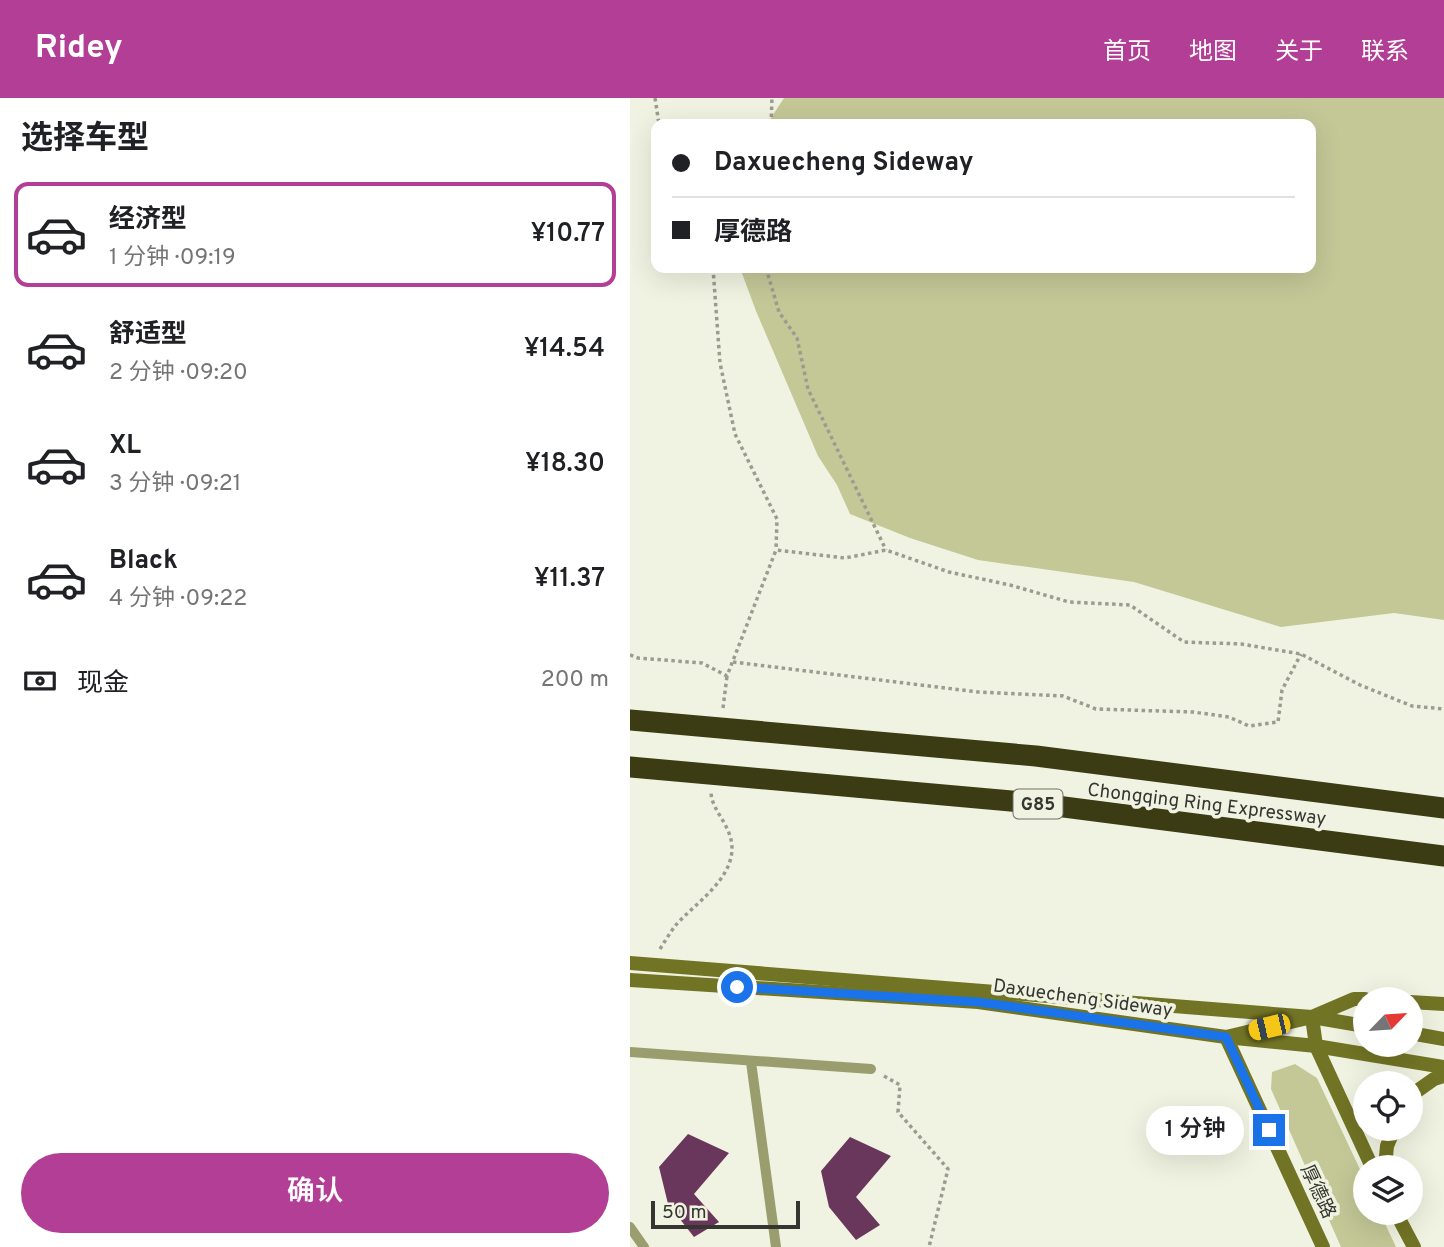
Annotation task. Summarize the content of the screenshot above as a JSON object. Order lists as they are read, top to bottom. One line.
{"streets":{"highway":["Chongqing Ring Expressway","G85"],"street":["Daxuecheng Sideway","厚德路"]},"crossings":[["Daxuecheng Sideway","厚德路"]],"scale_bar":"50 m","north":"top right","page":{"header":"Ridey","nav":["首页","地图","关于","联系"],"heading":"选择车型","banner":["Daxuecheng Sideway","厚德路"],"list":[{"name":"经济型","note":"1 分钟 · 09:19","value":"¥10.77"},{"name":"舒适型","note":"2 分钟 · 09:20","value":"¥14.54"},{"name":"XL","note":"3 分钟 · 09:21","value":"¥18.30"},{"name":"Black","note":"4 分钟 · 09:22","value":"¥11.37"}],"pay":["现金","200 m"],"bubble":"1 分钟","buttons":"确认","scale":"50 m"}}
